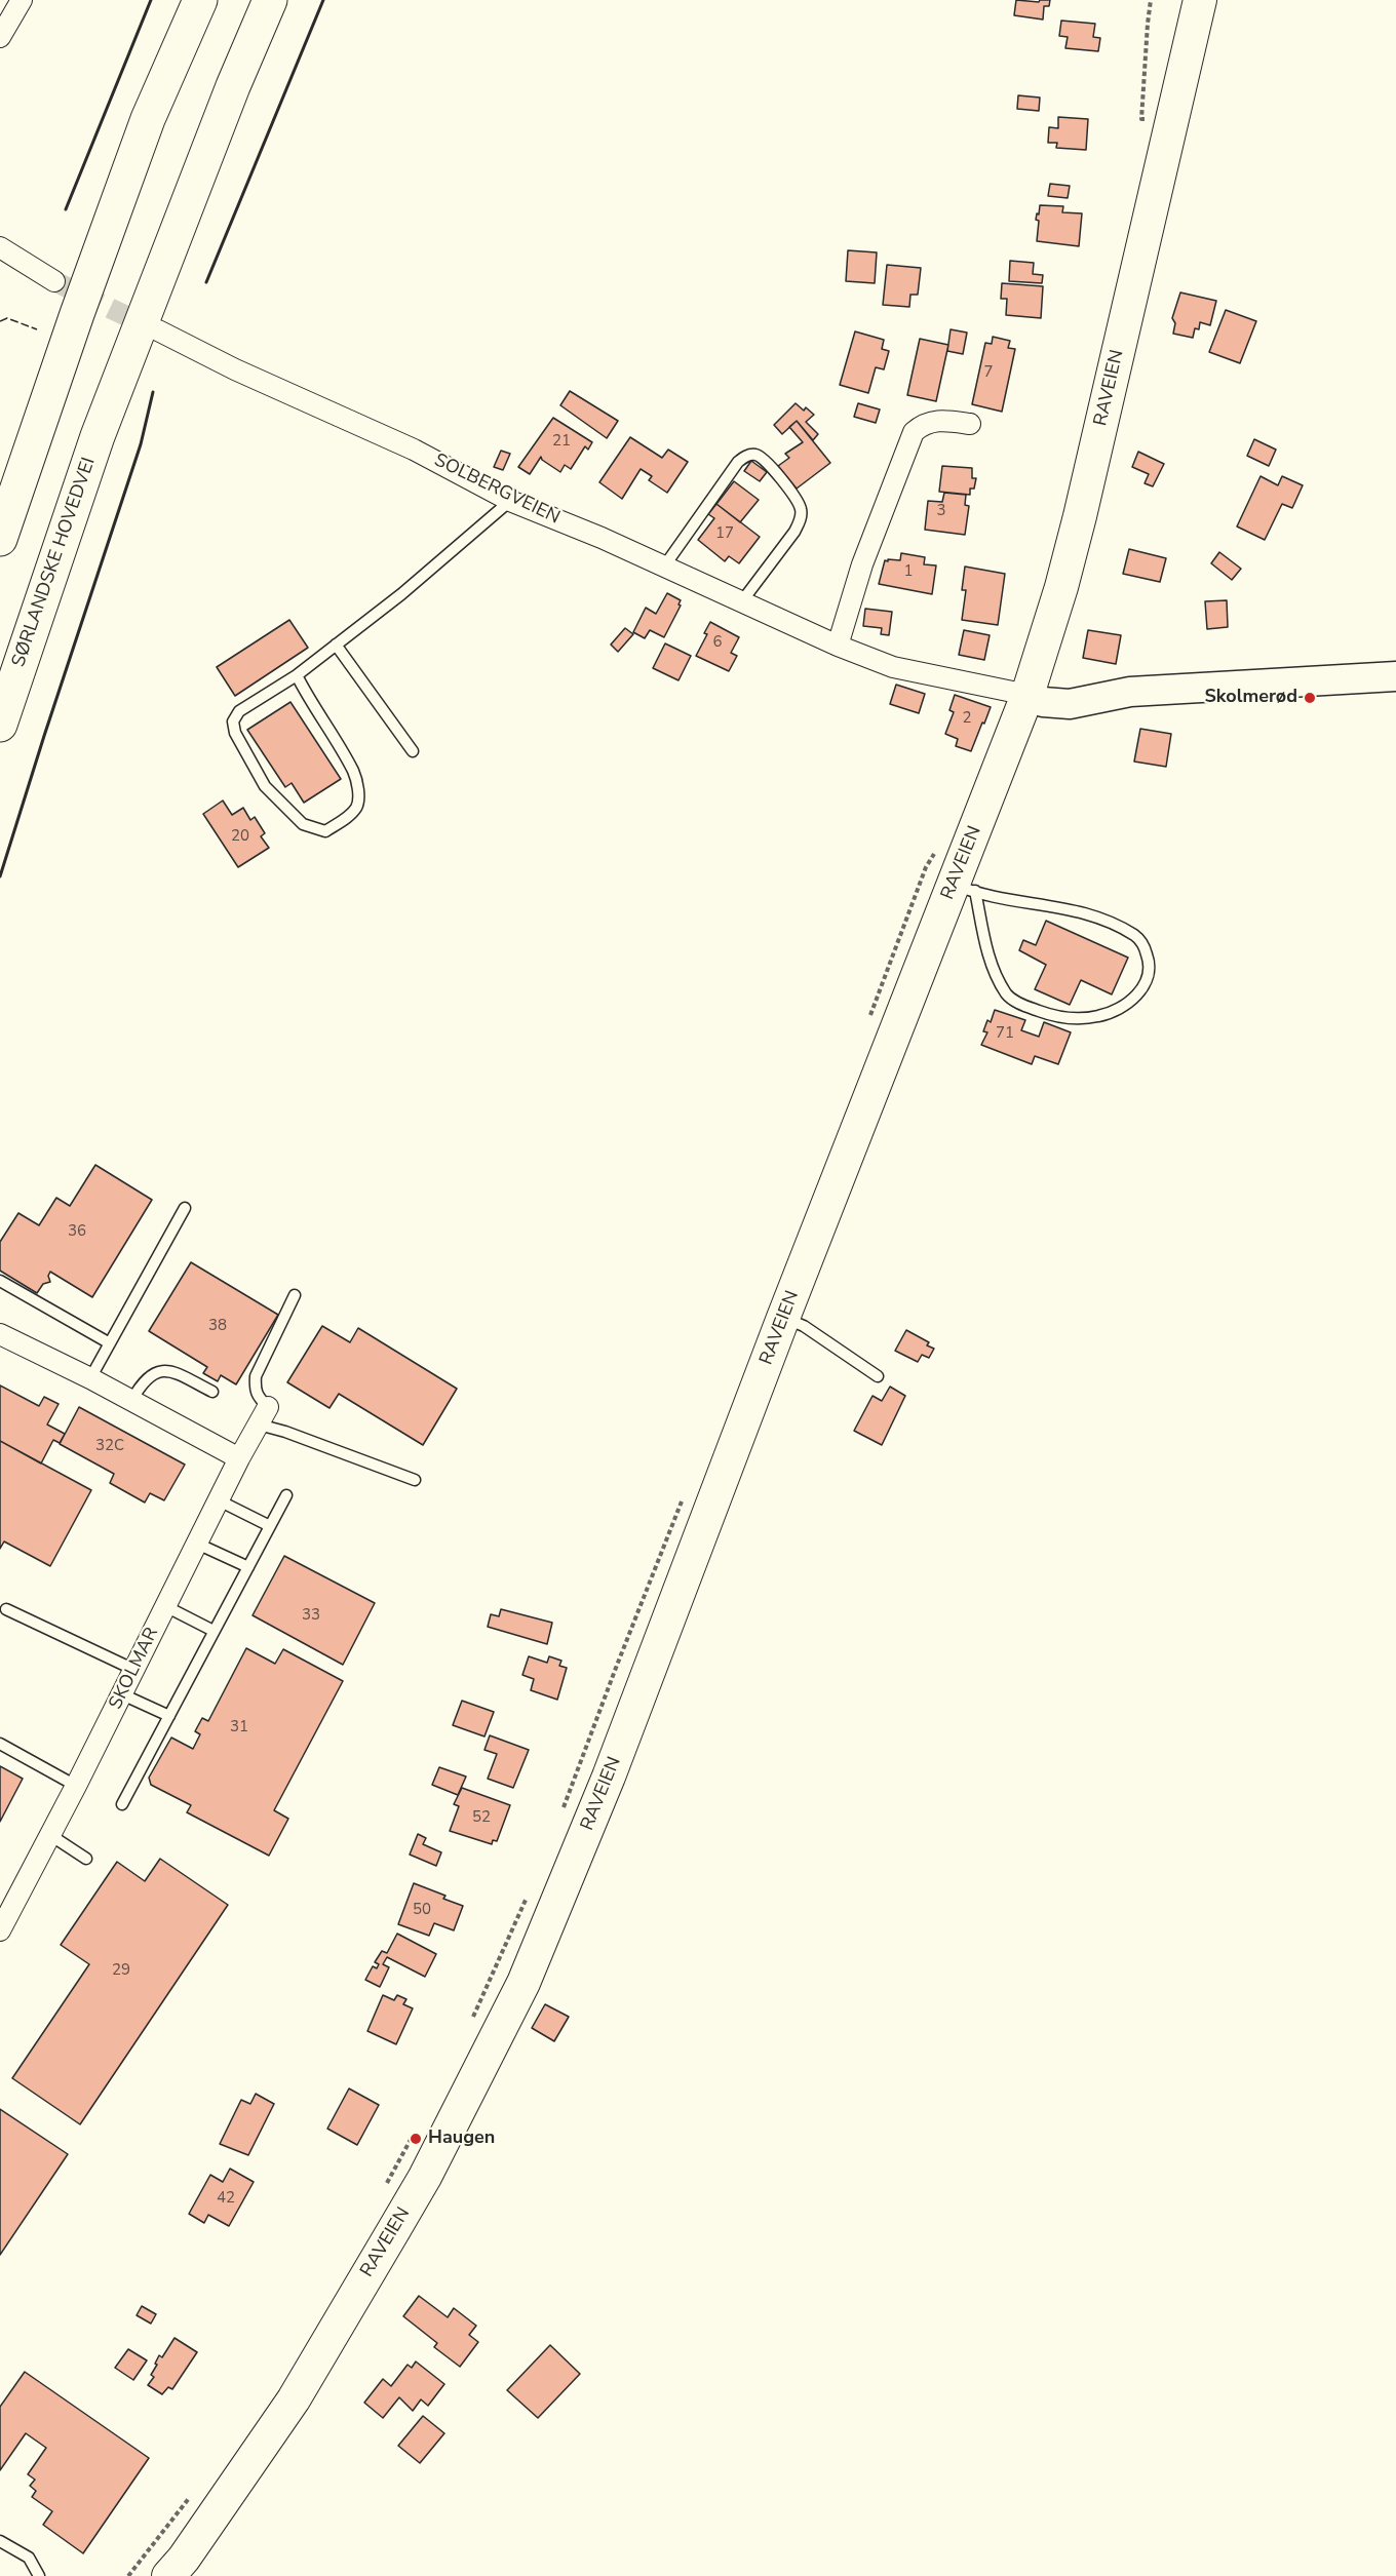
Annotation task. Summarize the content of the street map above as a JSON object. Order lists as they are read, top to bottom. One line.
{"streets":{"highway":["SØRLANDSKE HOVEDVEI"],"main road":["RAVEIEN"],"street":["SOLBERGVEIEN","SKOLMAR"]},"crossings":[["RAVEIEN","SOLBERGVEIEN"]],"places":["Skolmerød","Haugen"],"house_numbers":["7","21","3","17","1","6","2","20","71","36","38","32C","33","31","52","50","29","42"]}
